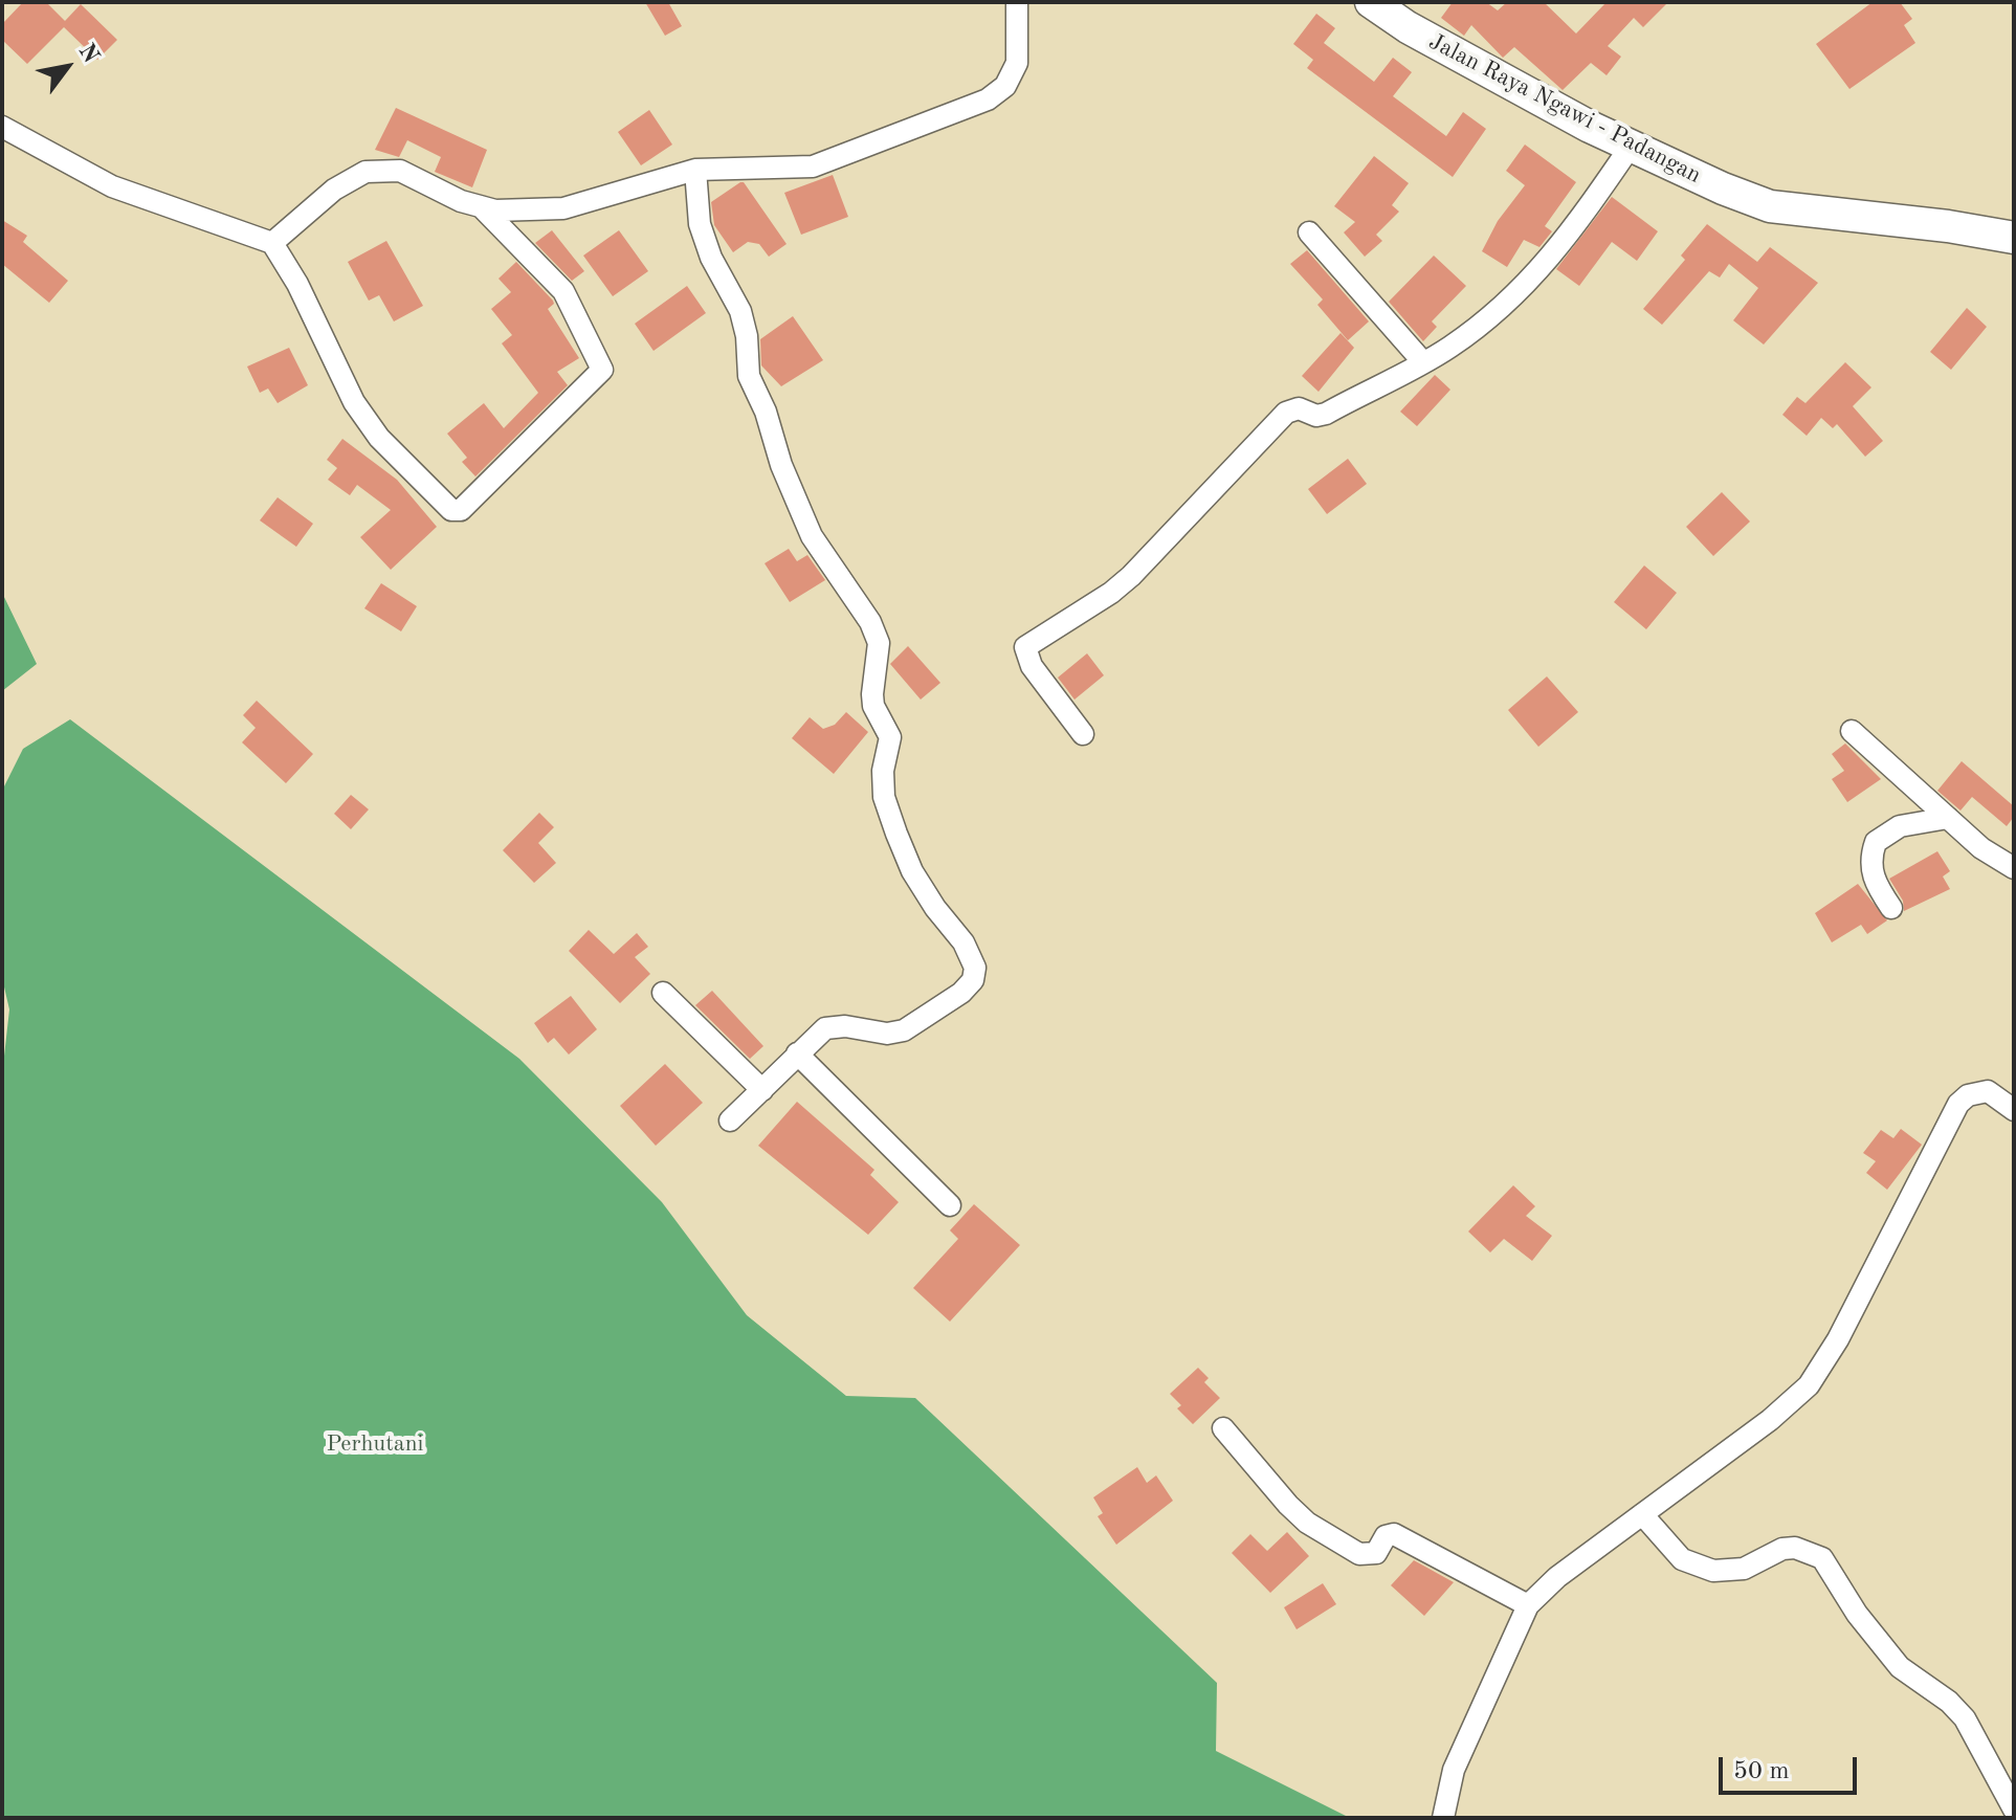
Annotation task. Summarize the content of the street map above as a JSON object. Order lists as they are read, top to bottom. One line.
{"streets":{"highway":["Jalan Raya Ngawi - Padangan"]},"parks":["Perhutani"],"scale_bar":"50 m","north":"top right"}
